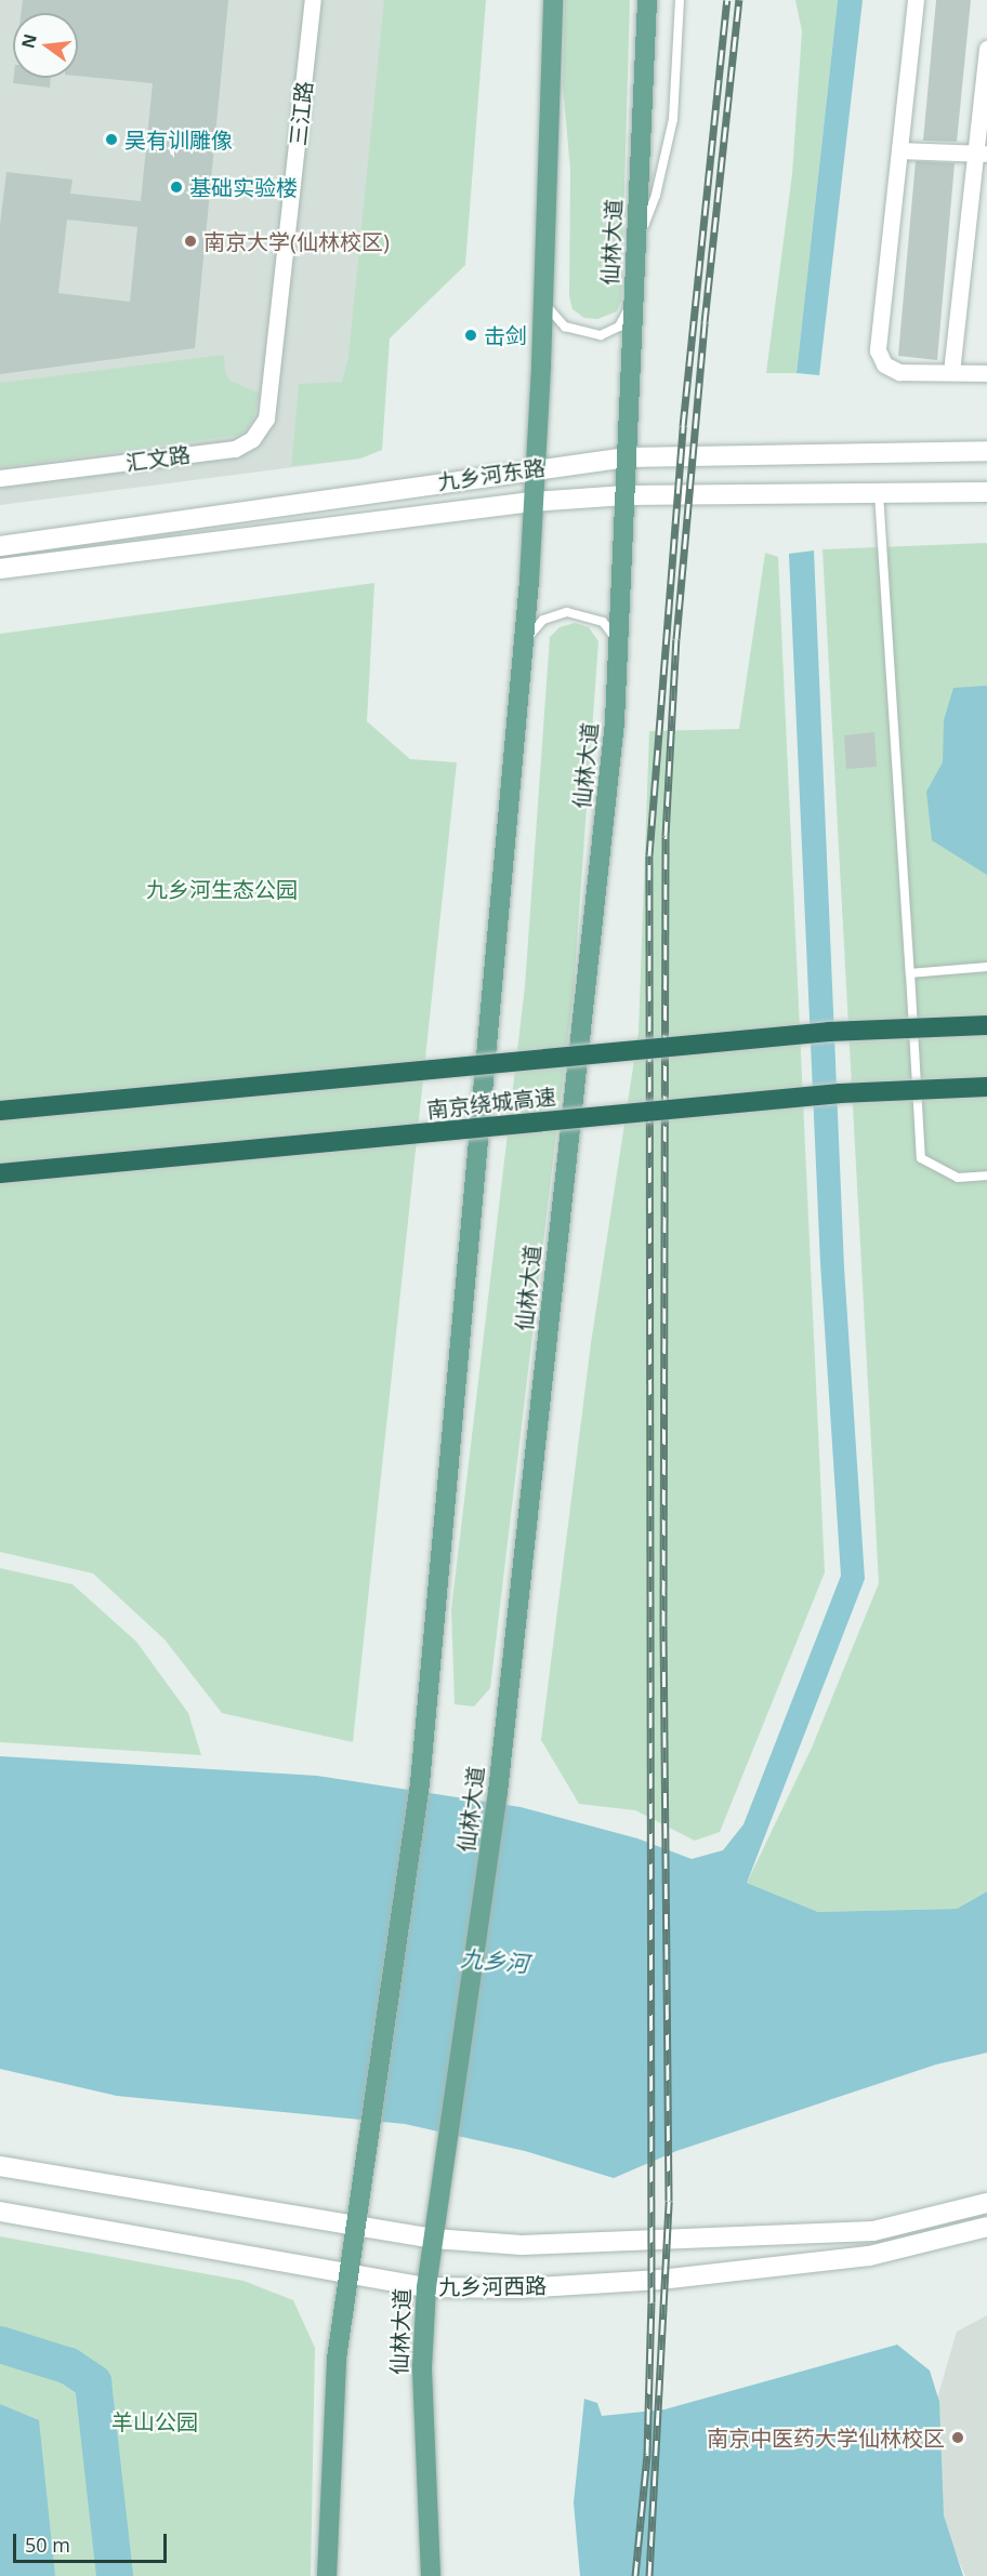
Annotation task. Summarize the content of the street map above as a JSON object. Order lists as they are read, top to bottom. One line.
{"streets":{"highway":["南京绕城高速"],"main road":["仙林大道","九乡河东路","九乡河西路"],"street":["三江路","汇文路"]},"crossings":[["三江路","汇文路"],["仙林大道","九乡河东路"],["仙林大道","九乡河西路"]],"water":["九乡河"],"parks":["九乡河生态公园","羊山公园"],"places":["吴有训雕像","基础实验楼","南京大学(仙林校区)","击剑","南京中医药大学仙林校区"],"scale_bar":"50 m","north":"left"}
